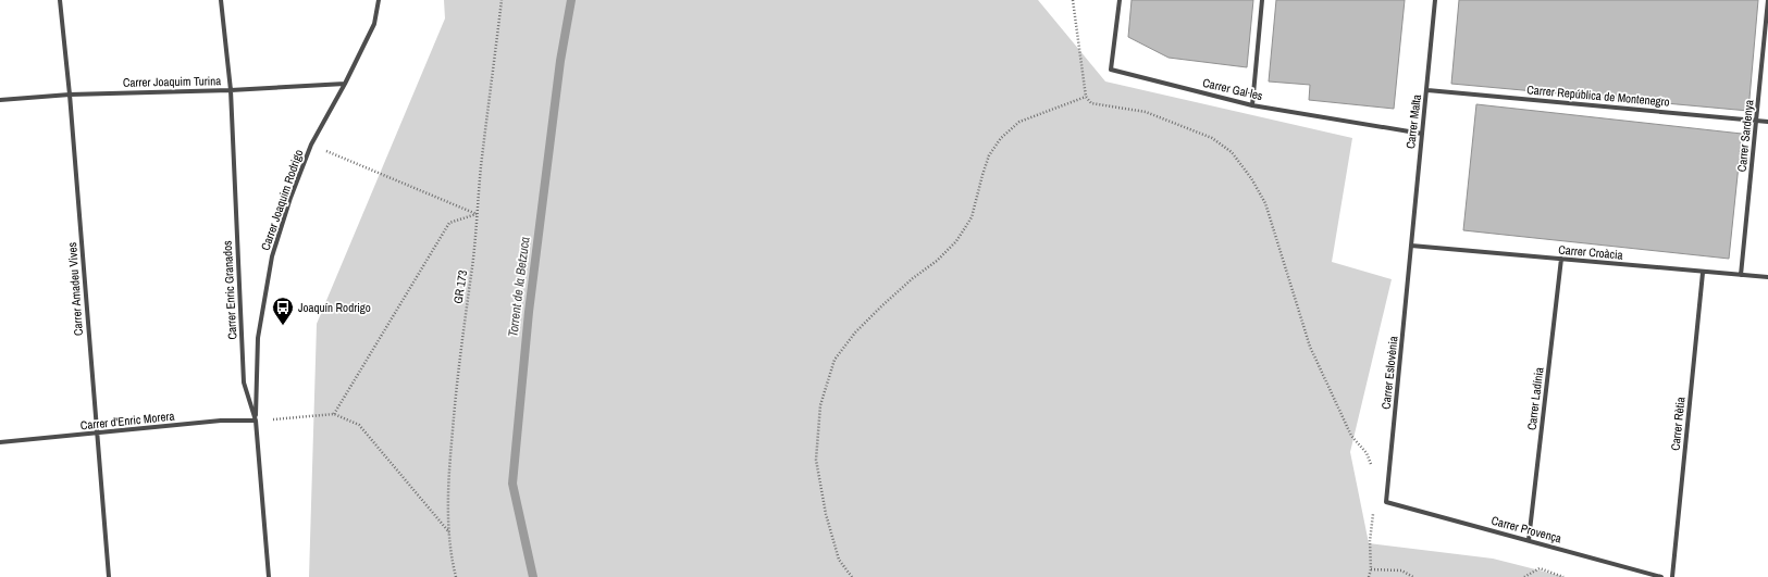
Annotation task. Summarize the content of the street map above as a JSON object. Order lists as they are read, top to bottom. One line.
{"streets":{"street":["Carrer Joaquim Turina","Carrer Gal·les","Carrer República de Montenegro","Carrer Malta","Carrer Sardenya","Carrer Joaquim Rodrigo","Carrer Croàcia","Carrer Amadeu Vives","Carrer Enric Granados","Carrer Eslovènia","Carrer Ladínia","Carrer d'Enric Morera","Carrer Rètia","Carrer Provença"],"path":["GR 173"]},"crossings":[["Carrer Joaquim Turina","Carrer Joaquim Rodrigo"],["Carrer Joaquim Turina","Carrer Amadeu Vives"],["Carrer Joaquim Turina","Carrer Enric Granados"],["Carrer Gal·les","Carrer Malta"],["Carrer República de Montenegro","Carrer Malta"],["Carrer República de Montenegro","Carrer Sardenya"],["Carrer Malta","Carrer Croàcia"],["Carrer Malta","Carrer Eslovènia"],["Carrer Sardenya","Carrer Croàcia"],["Carrer Joaquim Rodrigo","Carrer Enric Granados"],["Carrer Joaquim Rodrigo","Carrer d'Enric Morera"],["Carrer Croàcia","Carrer Eslovènia"],["Carrer Croàcia","Carrer Ladínia"],["Carrer Croàcia","Carrer Rètia"],["Carrer Amadeu Vives","Carrer d'Enric Morera"],["Carrer Enric Granados","Carrer d'Enric Morera"],["Carrer Eslovènia","Carrer Provença"],["Carrer Ladínia","Carrer Provença"]],"water":["Torrent de la Betzuca"],"places":{"bus stop":["Joaquín Rodrigo"]}}
